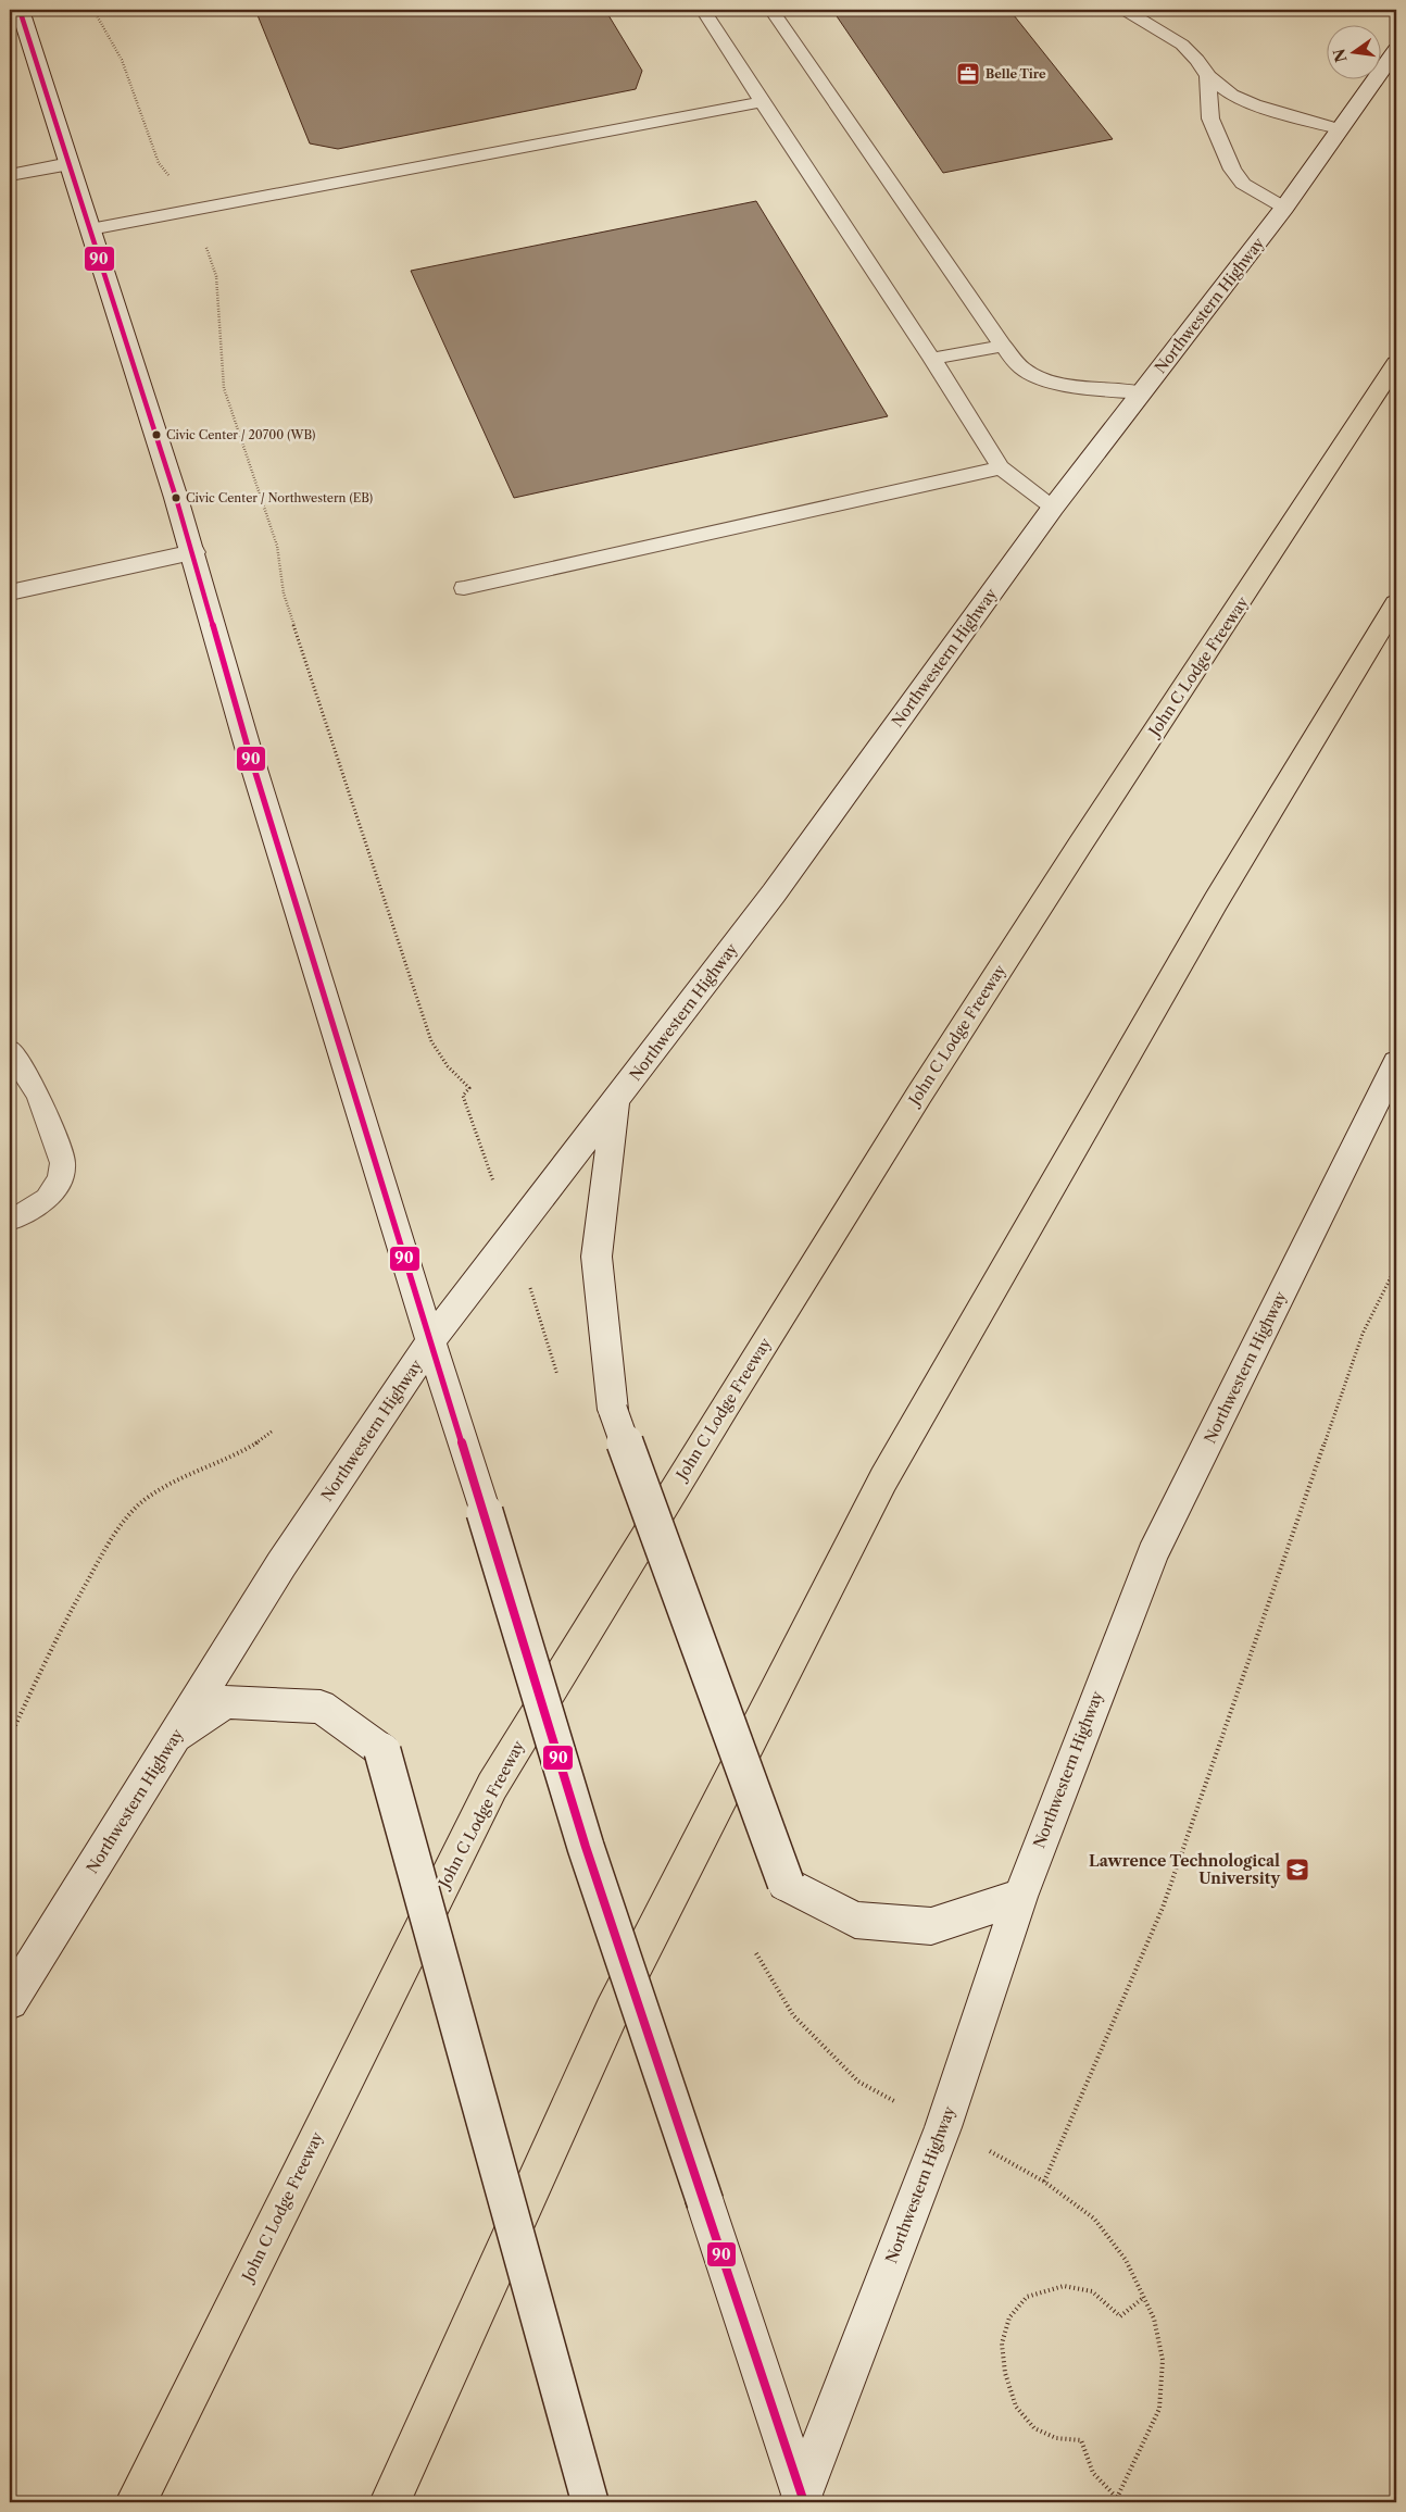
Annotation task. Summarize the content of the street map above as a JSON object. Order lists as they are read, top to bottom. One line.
{"streets":{"highway":["John C Lodge Freeway"],"main road":["Northwestern Highway"]},"places":{"office":["Belle Tire"],"other":["Civic Center / 20700 (WB)","Civic Center / Northwestern (EB)"],"school or university":["Lawrence Technological University"]},"lines":["transit line 90"],"north":"left"}
